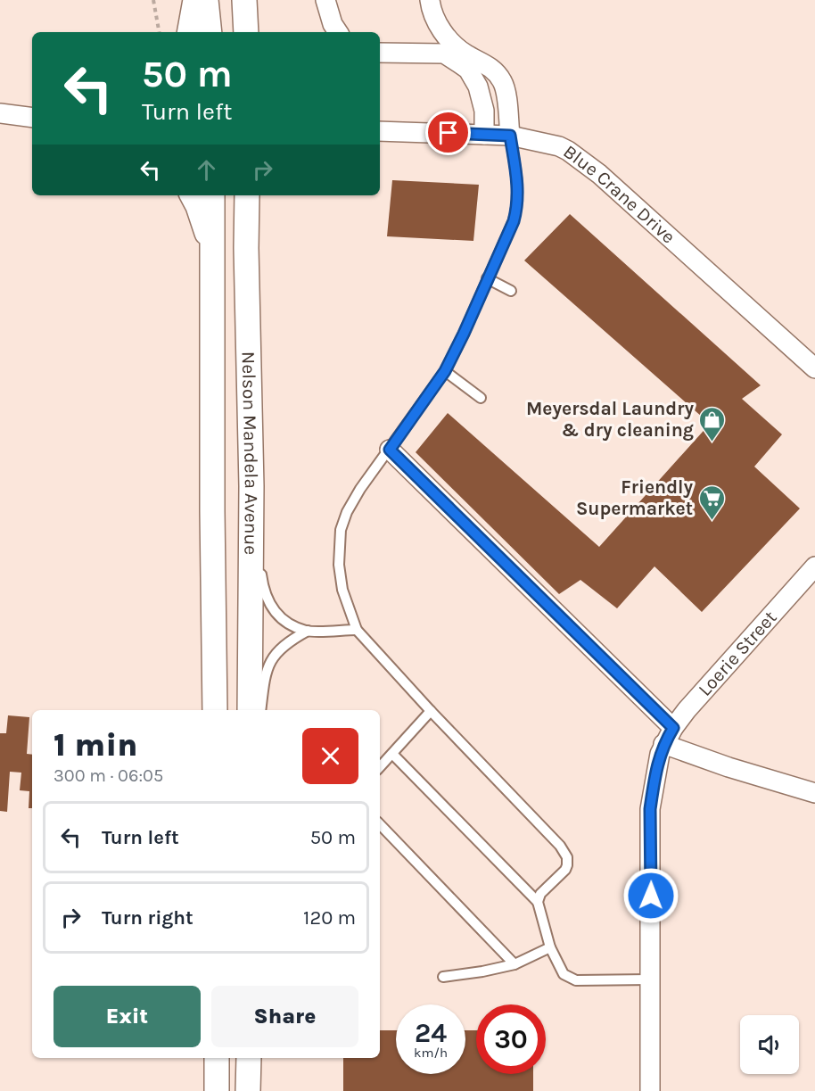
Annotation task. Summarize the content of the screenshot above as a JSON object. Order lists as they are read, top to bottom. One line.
{"streets":{"street":["Blue Crane Drive","Nelson Mandela Avenue","Loerie Street"]},"places":{"shop":["Meyersdal Laundry & dry cleaning"],"supermarket":["Friendly Supermarket"]},"page":{"turn":["50 m","Turn left"],"heading":["1 min","300 m · 06:05"],"list":[{"name":"Turn left","value":"50 m"},{"name":"Turn right","value":"120 m"}],"buttons":["Exit","Share"],"speed":"24 km/h","limit":"30"}}
